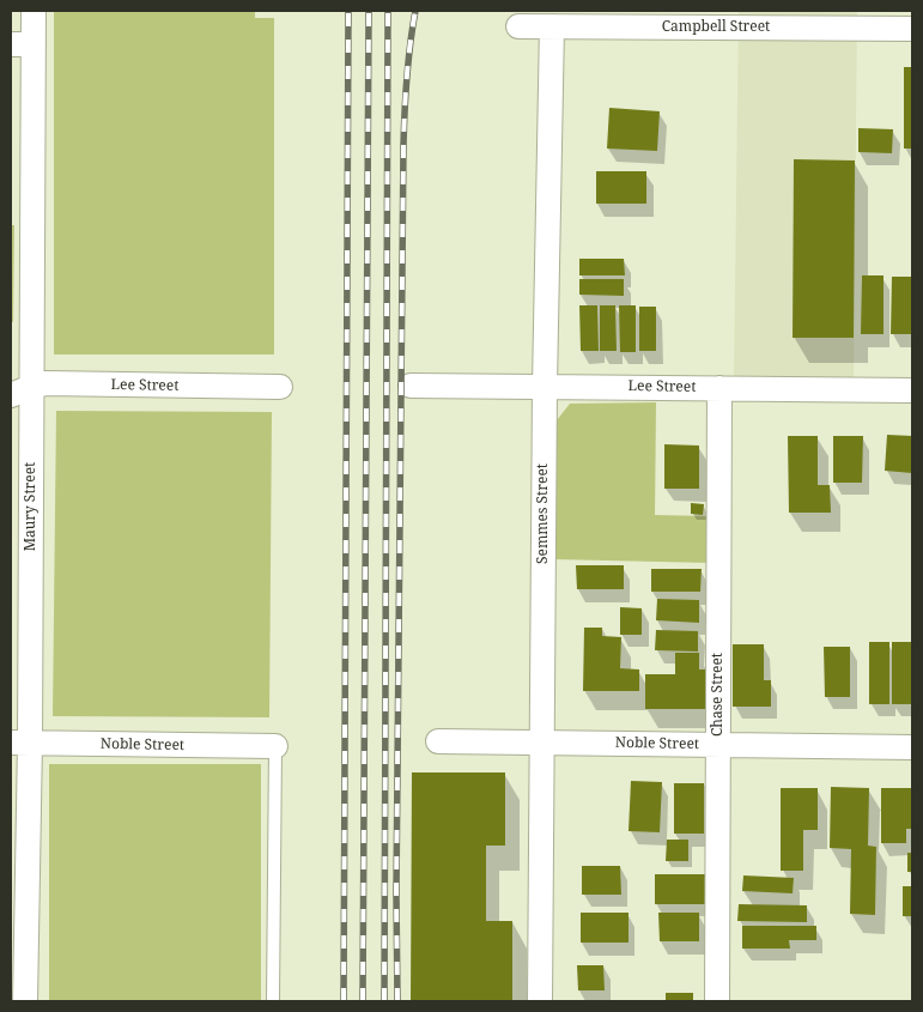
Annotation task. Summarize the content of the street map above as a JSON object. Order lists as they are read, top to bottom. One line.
{"streets":{"street":["Campbell Street","Lee Street","Maury Street","Semmes Street","Chase Street","Noble Street"]},"crossings":[["Campbell Street","Semmes Street"],["Lee Street","Maury Street"],["Lee Street","Semmes Street"],["Lee Street","Chase Street"],["Maury Street","Noble Street"],["Semmes Street","Noble Street"],["Chase Street","Noble Street"]]}
